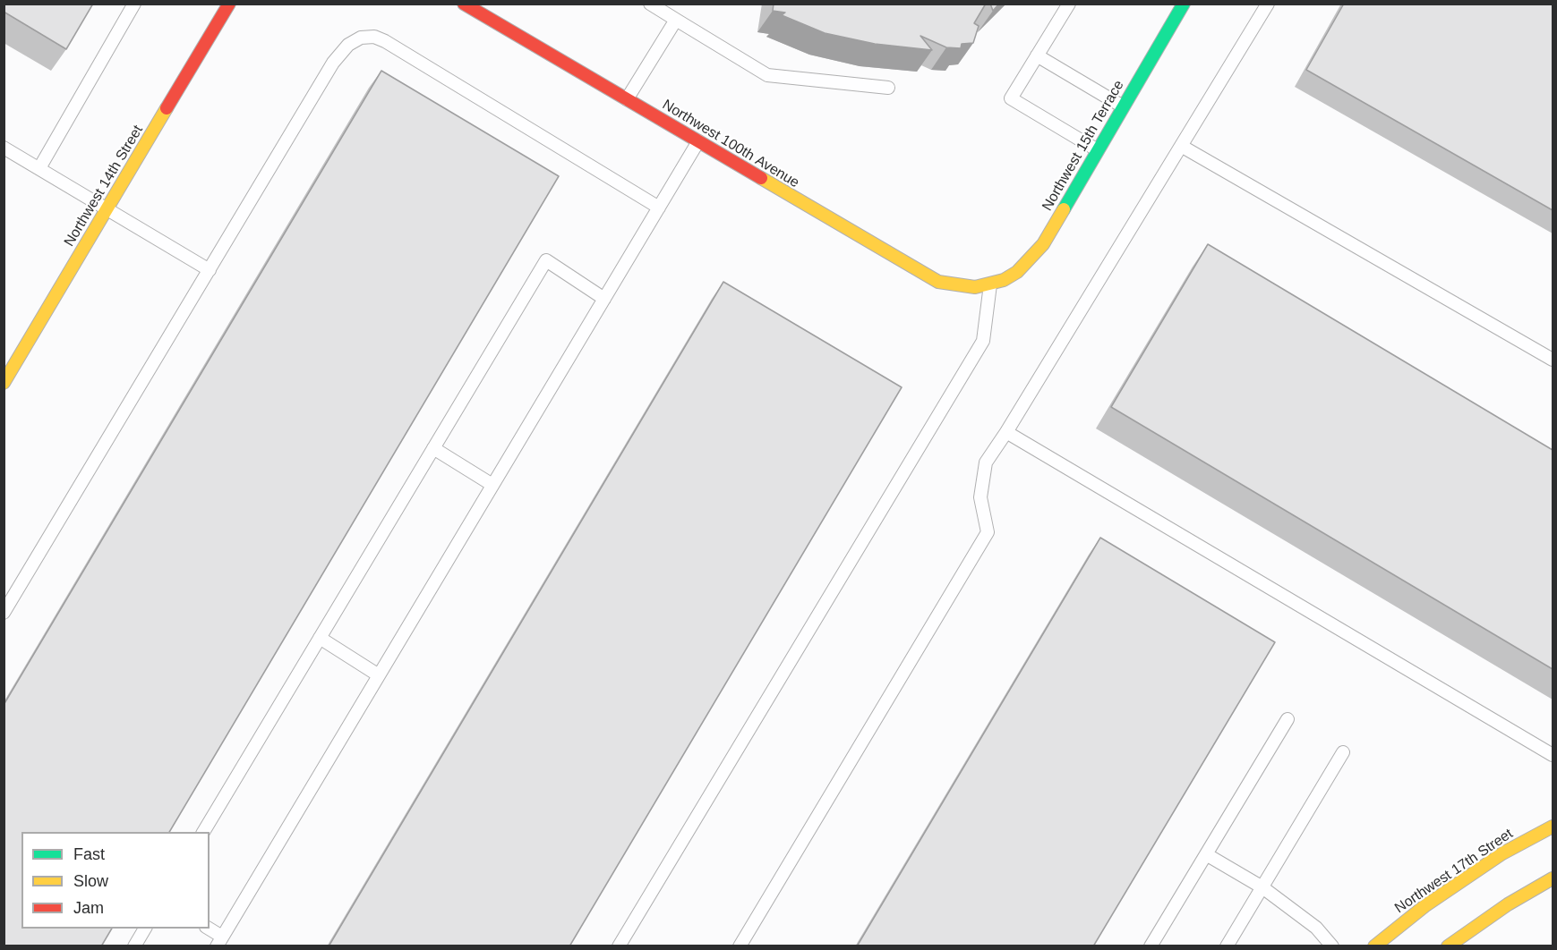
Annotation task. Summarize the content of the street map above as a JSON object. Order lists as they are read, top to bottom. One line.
{"streets":{"street":["Northwest 100th Avenue","Northwest 15th Terrace","Northwest 14th Street","Northwest 17th Street"]},"crossings":[["Northwest 100th Avenue","Northwest 15th Terrace"]],"legend":["Fast","Slow","Jam"]}
